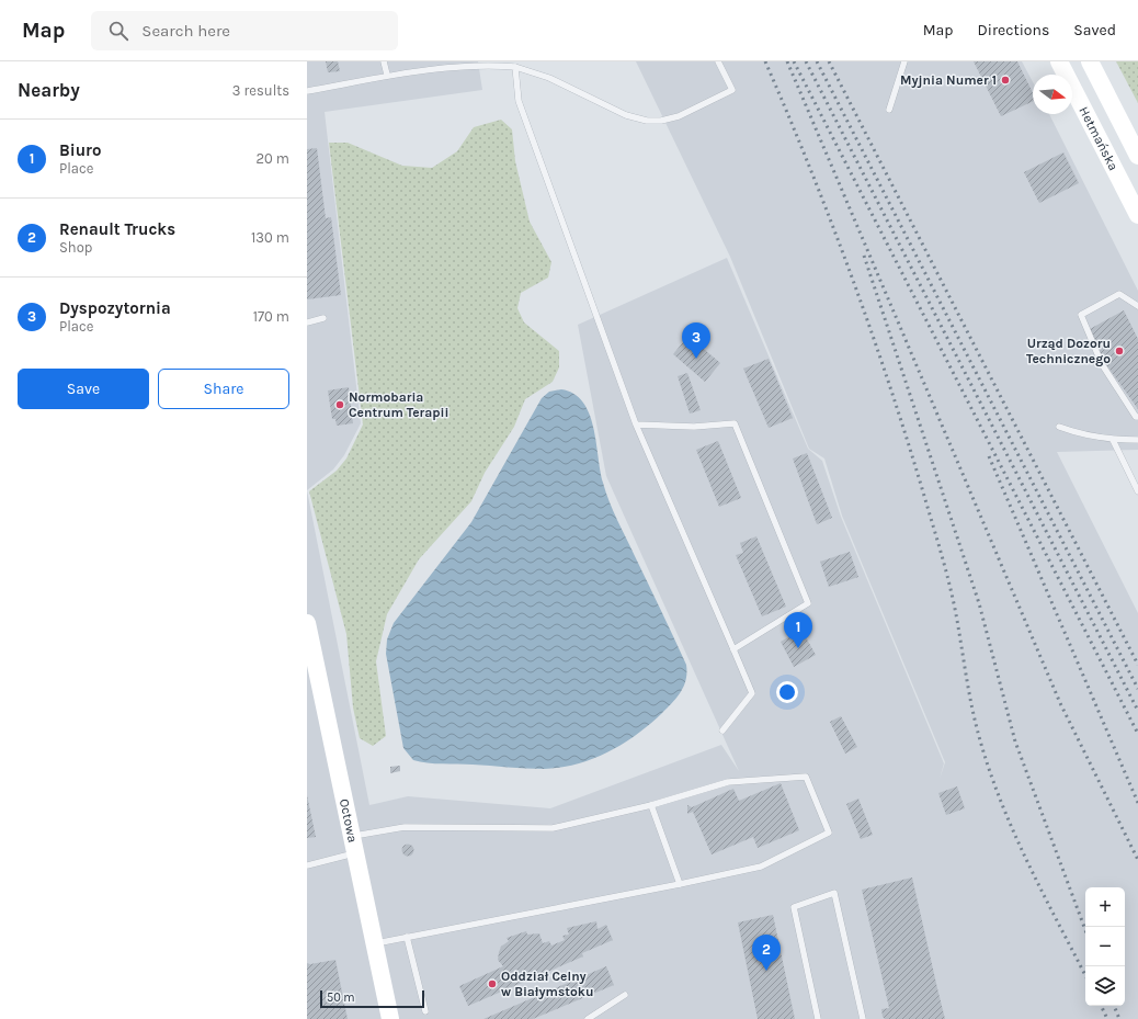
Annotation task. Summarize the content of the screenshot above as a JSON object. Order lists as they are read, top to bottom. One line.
{"streets":{"street":["Hetmańska","Octowa"]},"places":["Myjnia Numer 1","Urząd Dozoru Technicznego","Normobaria Centrum Terapii","Oddział Celny w Białymstoku"],"scale_bar":"50 m","north":"right","page":{"header":"Map","search":"Search here","nav":["Map","Directions","Saved"],"heading":["Nearby","3 results"],"list":[{"mark":"1","name":"Biuro","note":"Place","value":"20 m"},{"mark":"2","name":"Renault Trucks","note":"Shop","value":"130 m"},{"mark":"3","name":"Dyspozytornia","note":"Place","value":"170 m"}],"pins":["3","1","2"],"buttons":["Save","Share"],"map_buttons":["+","−"],"scale":"50 m"}}
